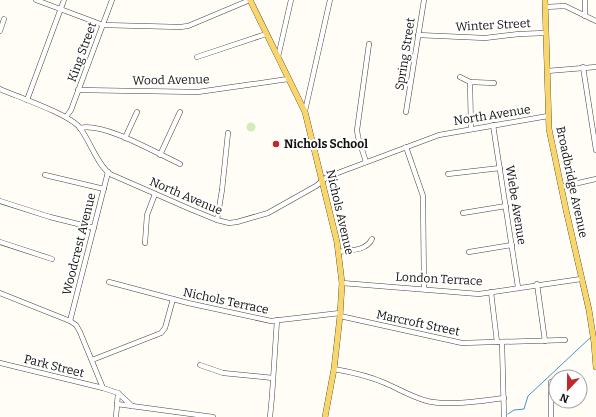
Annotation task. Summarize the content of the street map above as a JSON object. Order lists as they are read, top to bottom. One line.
{"streets":{"main road":["Broadbridge Avenue","Nichols Avenue"],"street":["Winter Street","King Street","Spring Street","Wood Avenue","North Avenue","Wiebe Avenue","Woodcrest Avenue","London Terrace","Nichols Terrace","Marcroft Street","Park Street"]},"crossings":[["Winter Street","Spring Street"],["Winter Street","Broadbridge Avenue"],["King Street","Wood Avenue"],["King Street","North Avenue"],["Wood Avenue","Nichols Avenue"],["North Avenue","Broadbridge Avenue"],["North Avenue","Wiebe Avenue"],["North Avenue","Nichols Avenue"],["North Avenue","Woodcrest Avenue"],["Broadbridge Avenue","London Terrace"],["Wiebe Avenue","London Terrace"],["Nichols Avenue","London Terrace"],["Nichols Avenue","Nichols Terrace"],["Nichols Avenue","Marcroft Street"],["Nichols Terrace","Marcroft Street"]],"places":["Nichols School"],"north":"bottom"}
